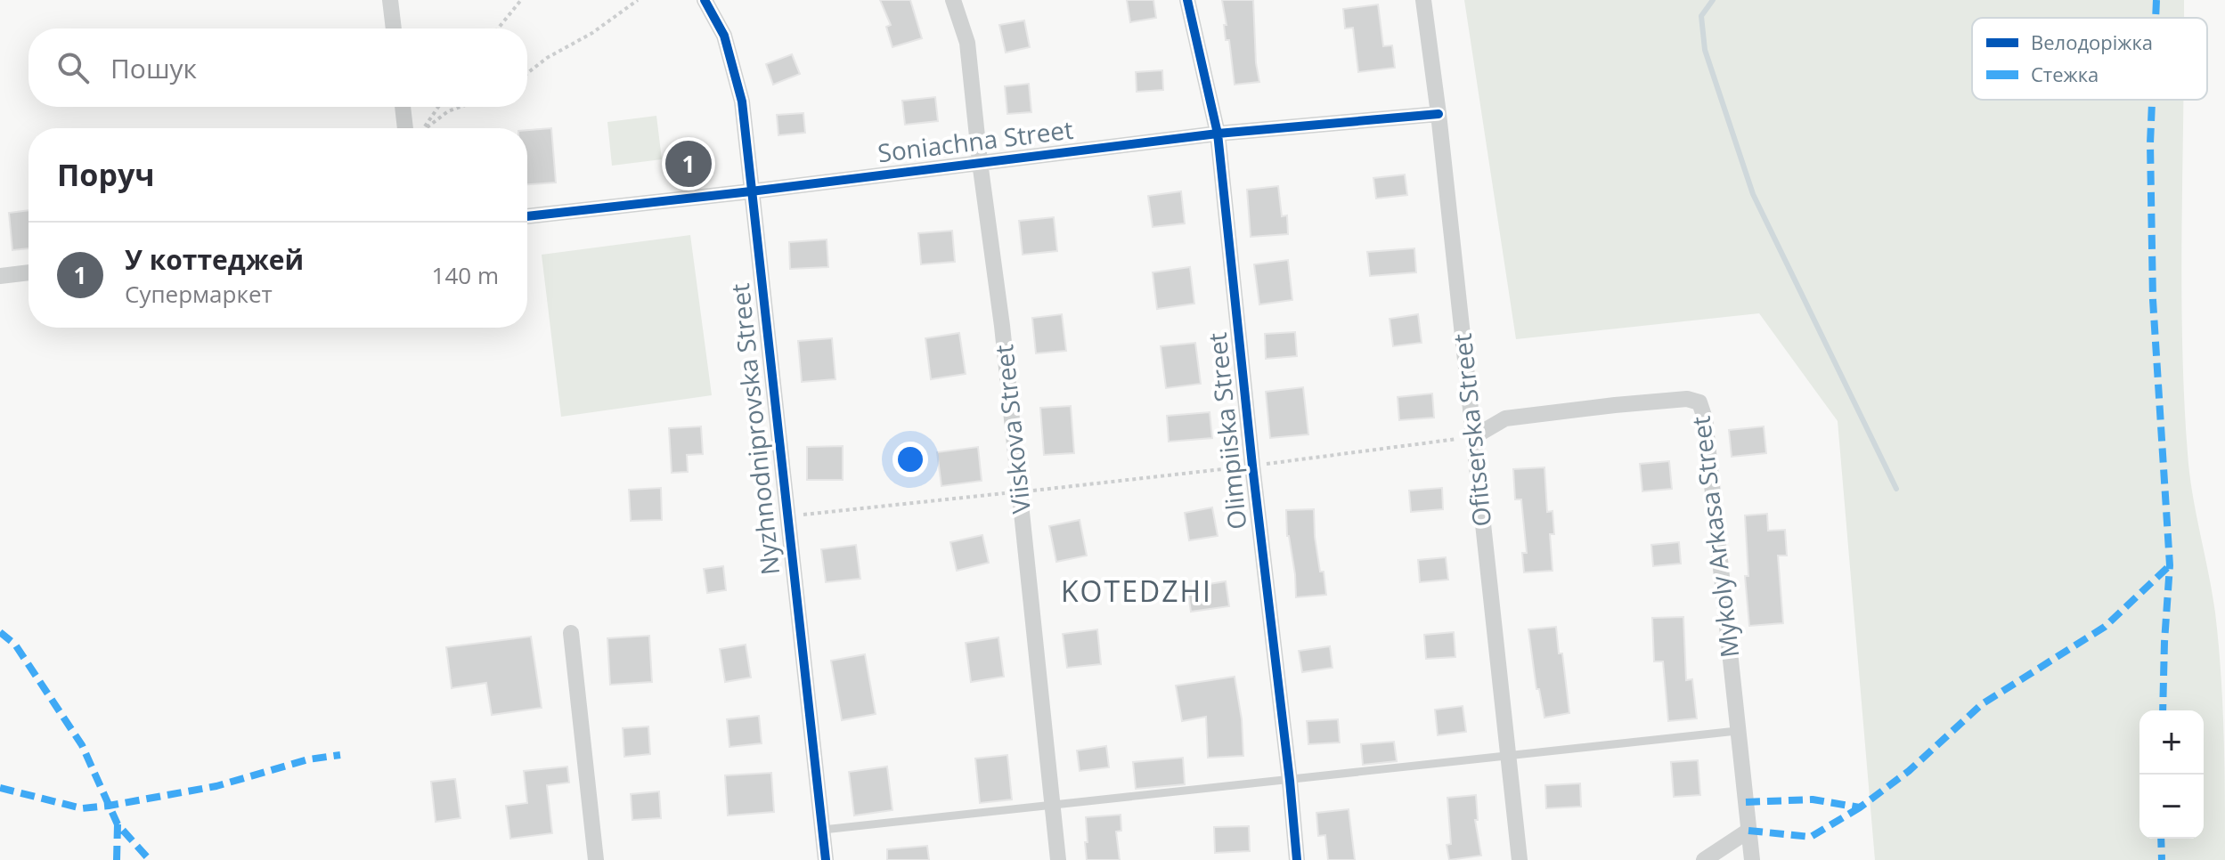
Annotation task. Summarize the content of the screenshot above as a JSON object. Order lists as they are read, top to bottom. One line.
{"streets":{"street":["Soniachna Street","Nyzhnodniprovska Street","Viiskova Street","Ofitserska Street","Olimpiiska Street","Mykoly Arkasa Street"]},"crossings":[["Soniachna Street","Nyzhnodniprovska Street"],["Soniachna Street","Viiskova Street"],["Soniachna Street","Ofitserska Street"],["Soniachna Street","Olimpiiska Street"],["Ofitserska Street","Mykoly Arkasa Street"]],"districts":["KOTEDZHI"],"legend":["Велодоріжка","Стежка"],"page":{"search":"Пошук","heading":"Поруч","pins":"1","list":[{"mark":"1","name":"У коттеджей","note":"Супермаркет","value":"140 m"}],"map_buttons":["+","−"]}}
